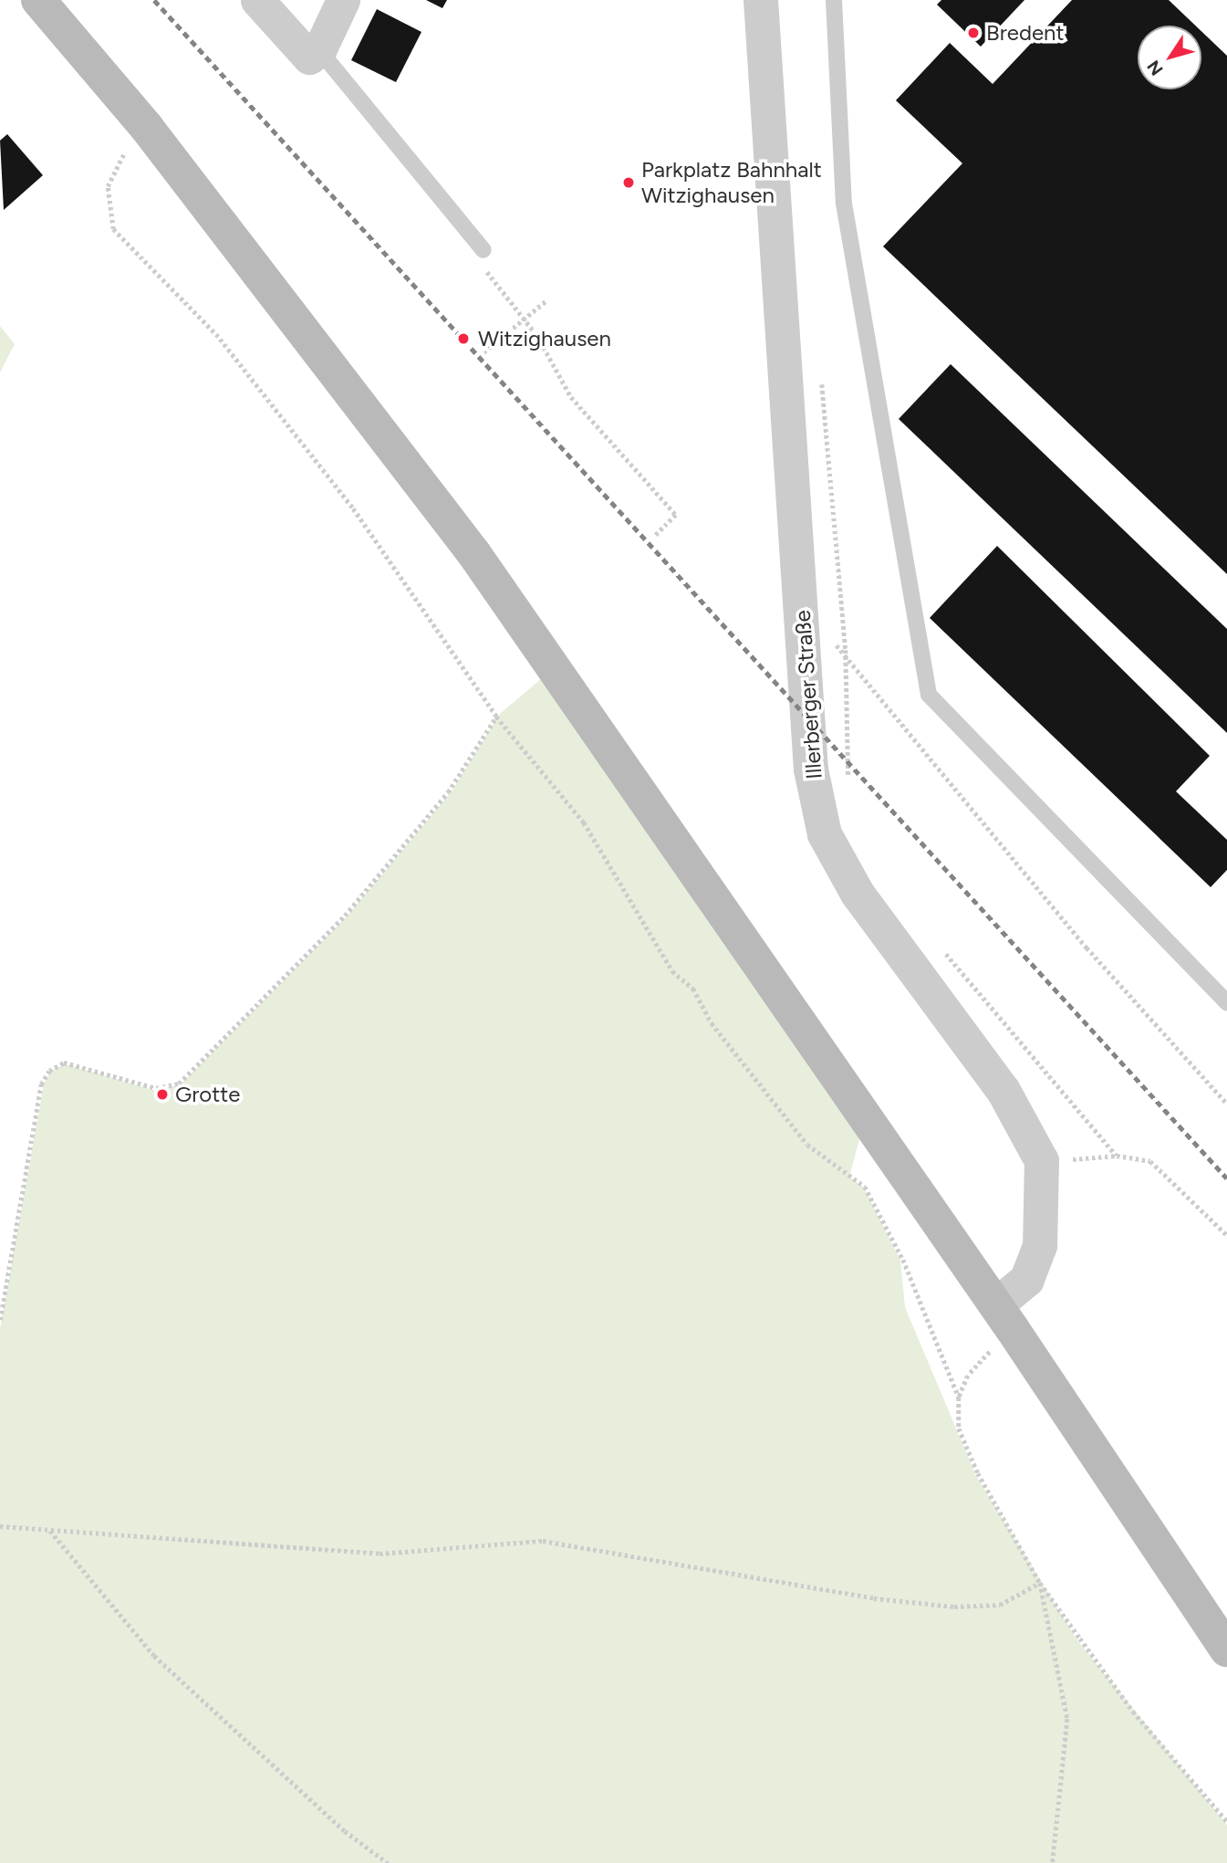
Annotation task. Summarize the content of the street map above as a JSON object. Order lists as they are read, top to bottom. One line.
{"streets":{"street":["Illerberger Straße"]},"places":["Bredent","Parkplatz Bahnhalt Witzighausen","Witzighausen","Grotte"],"north":"bottom left"}
